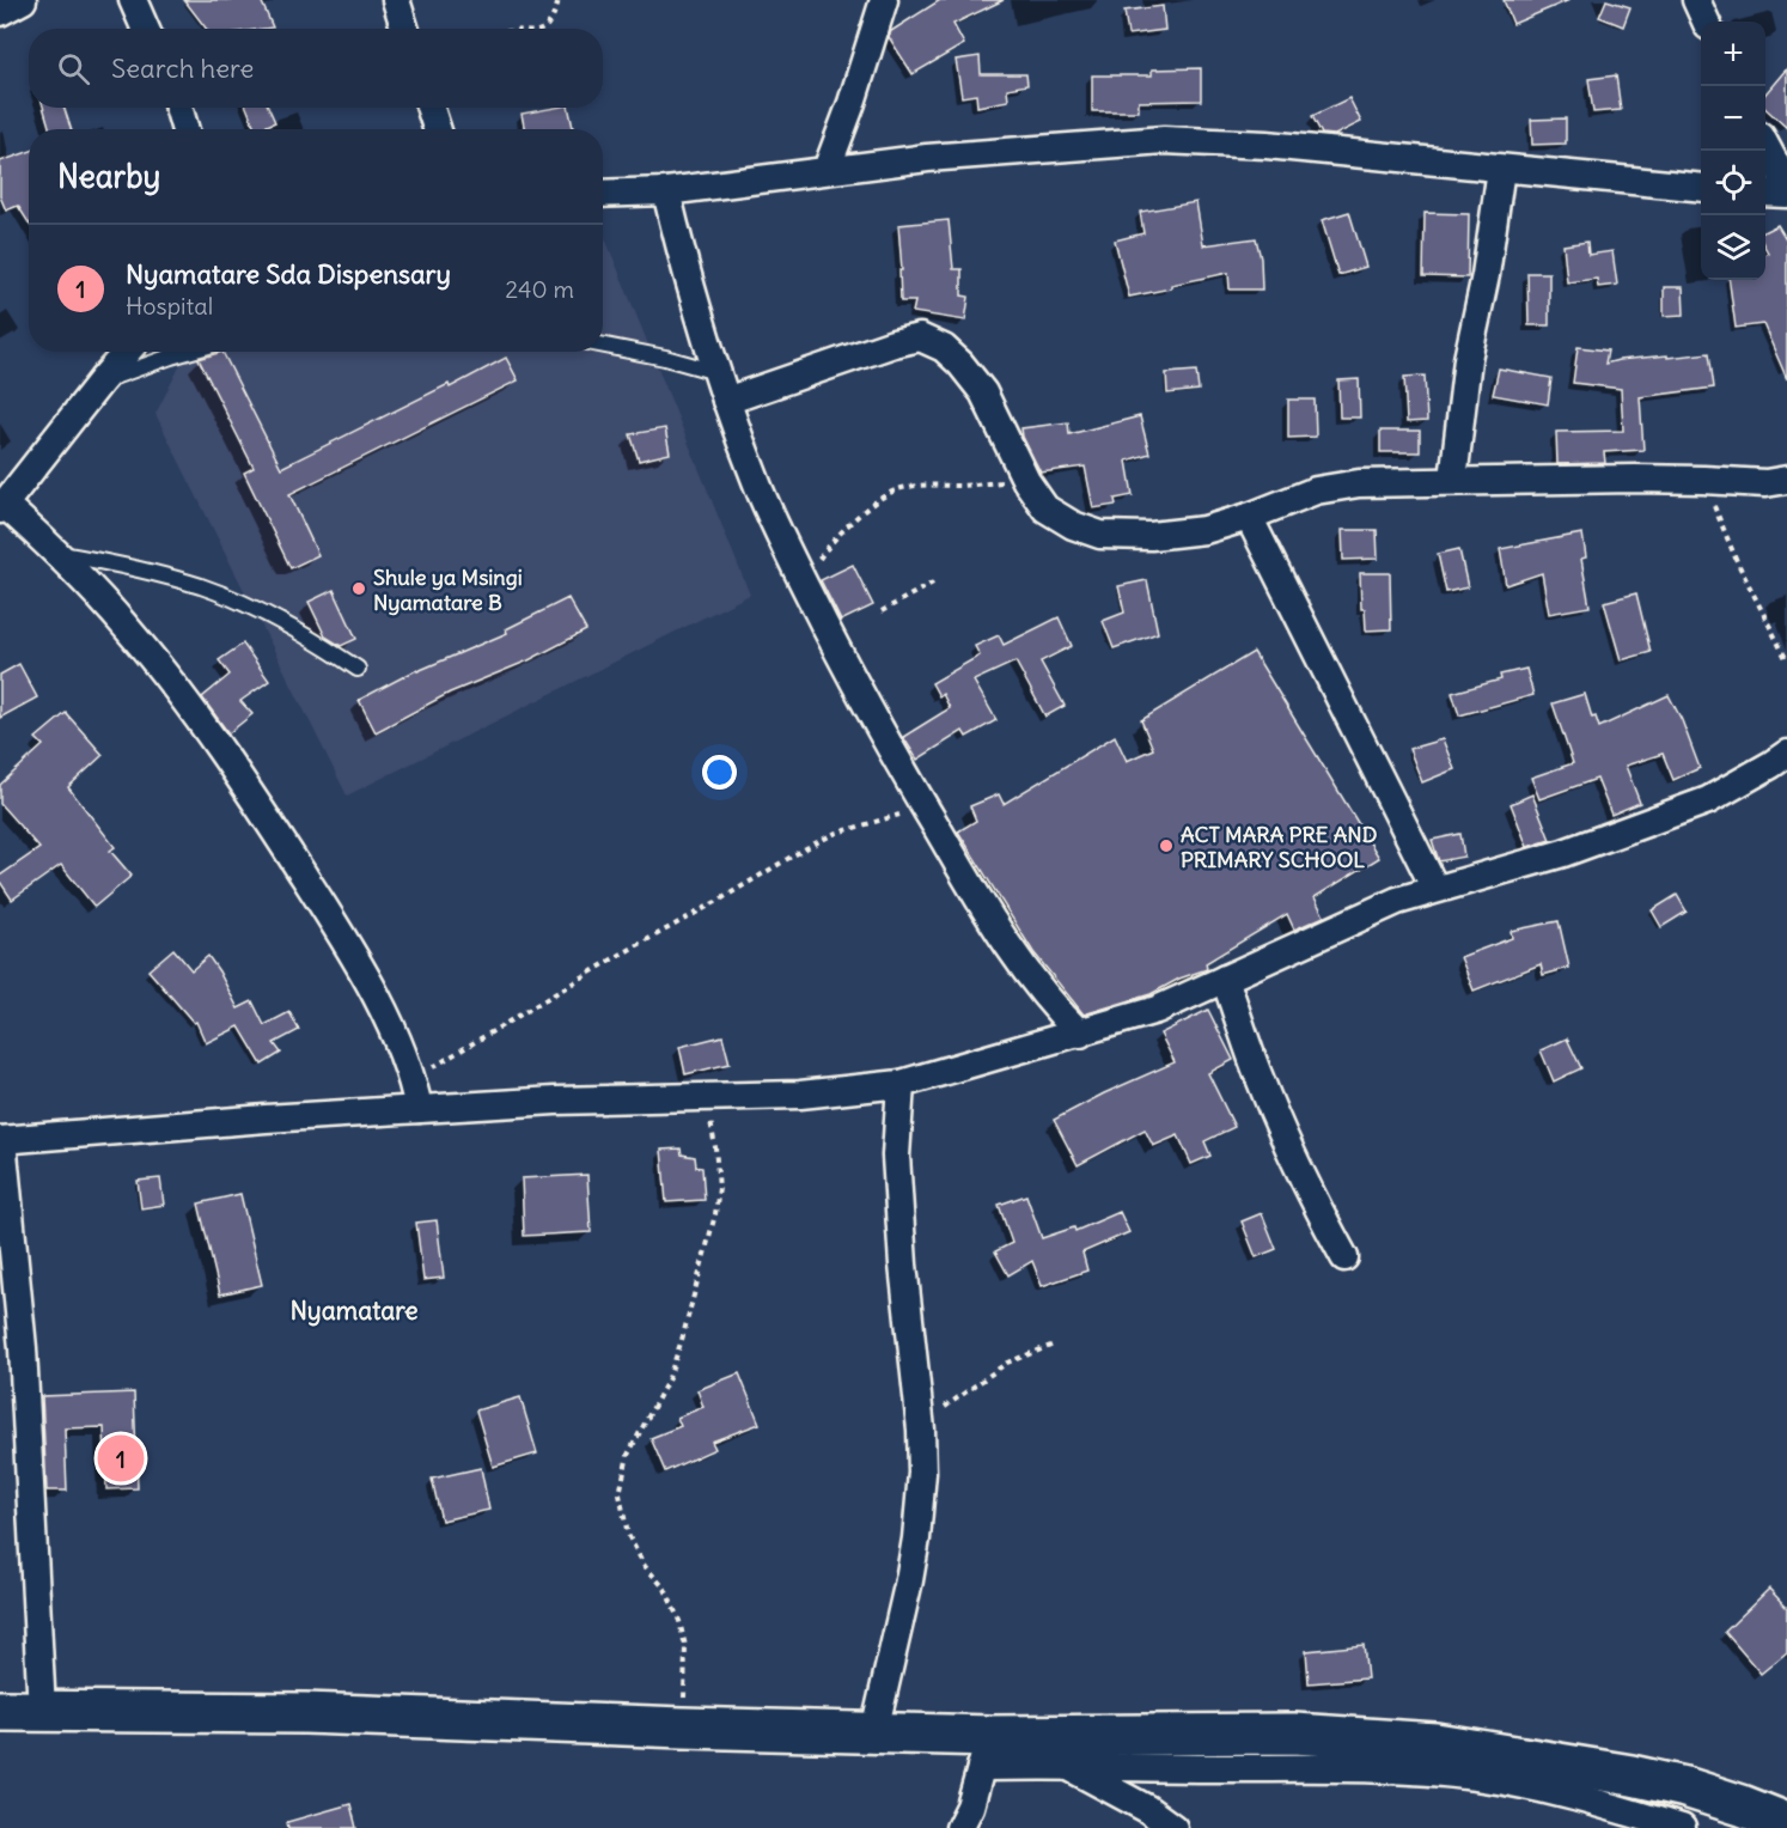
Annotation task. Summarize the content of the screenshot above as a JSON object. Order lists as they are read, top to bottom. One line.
{"districts":["Nyamatare"],"places":["Shule ya Msingi Nyamatare B","ACT MARA PRE AND PRIMARY SCHOOL"],"page":{"map_buttons":["+","−"],"search":"Search here","heading":"Nearby","list":[{"mark":"1","name":"Nyamatare Sda Dispensary","note":"Hospital","value":"240 m"}],"pins":"1"}}
